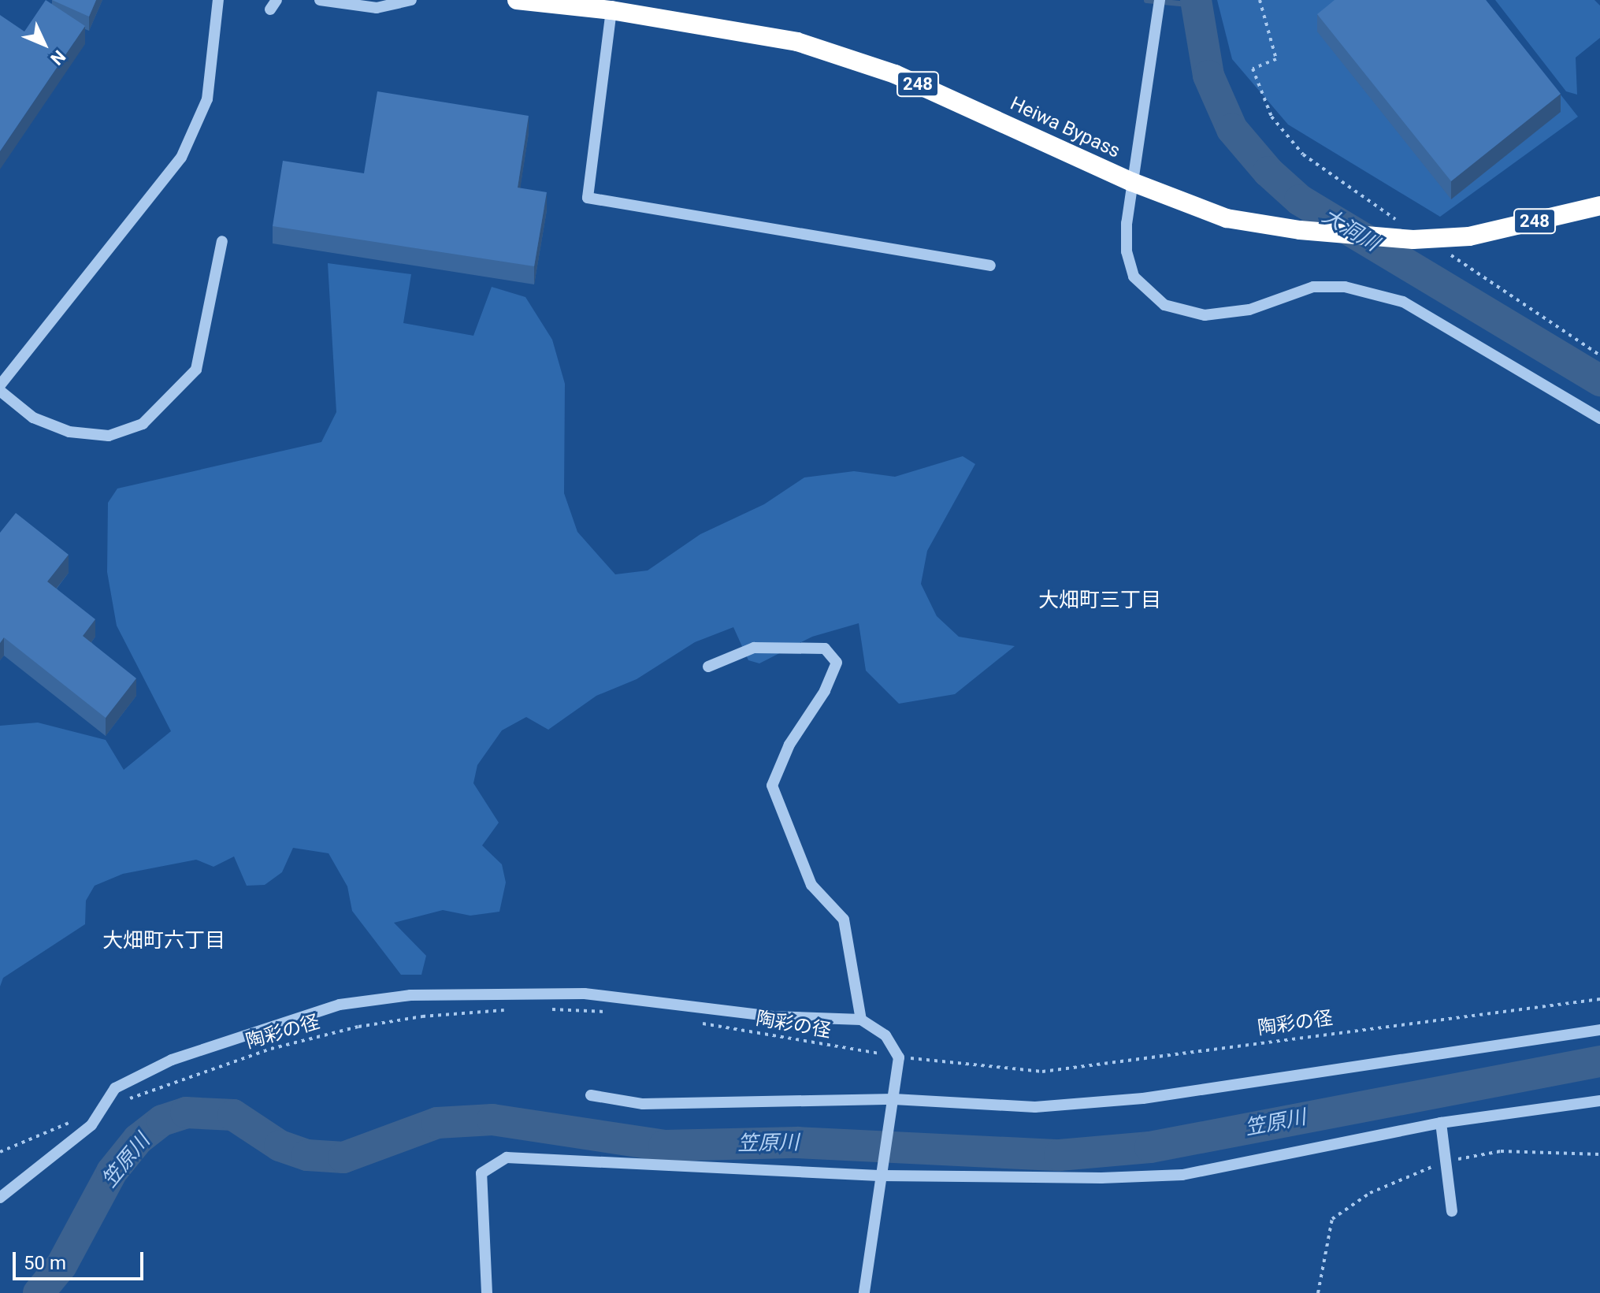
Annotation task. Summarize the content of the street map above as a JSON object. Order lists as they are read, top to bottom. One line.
{"streets":{"highway":["248","Heiwa Bypass"],"path":["陶彩の径"]},"districts":["大畑町三丁目","大畑町六丁目"],"water":["大洞川","笠原川"],"scale_bar":"50 m","north":"bottom right"}
